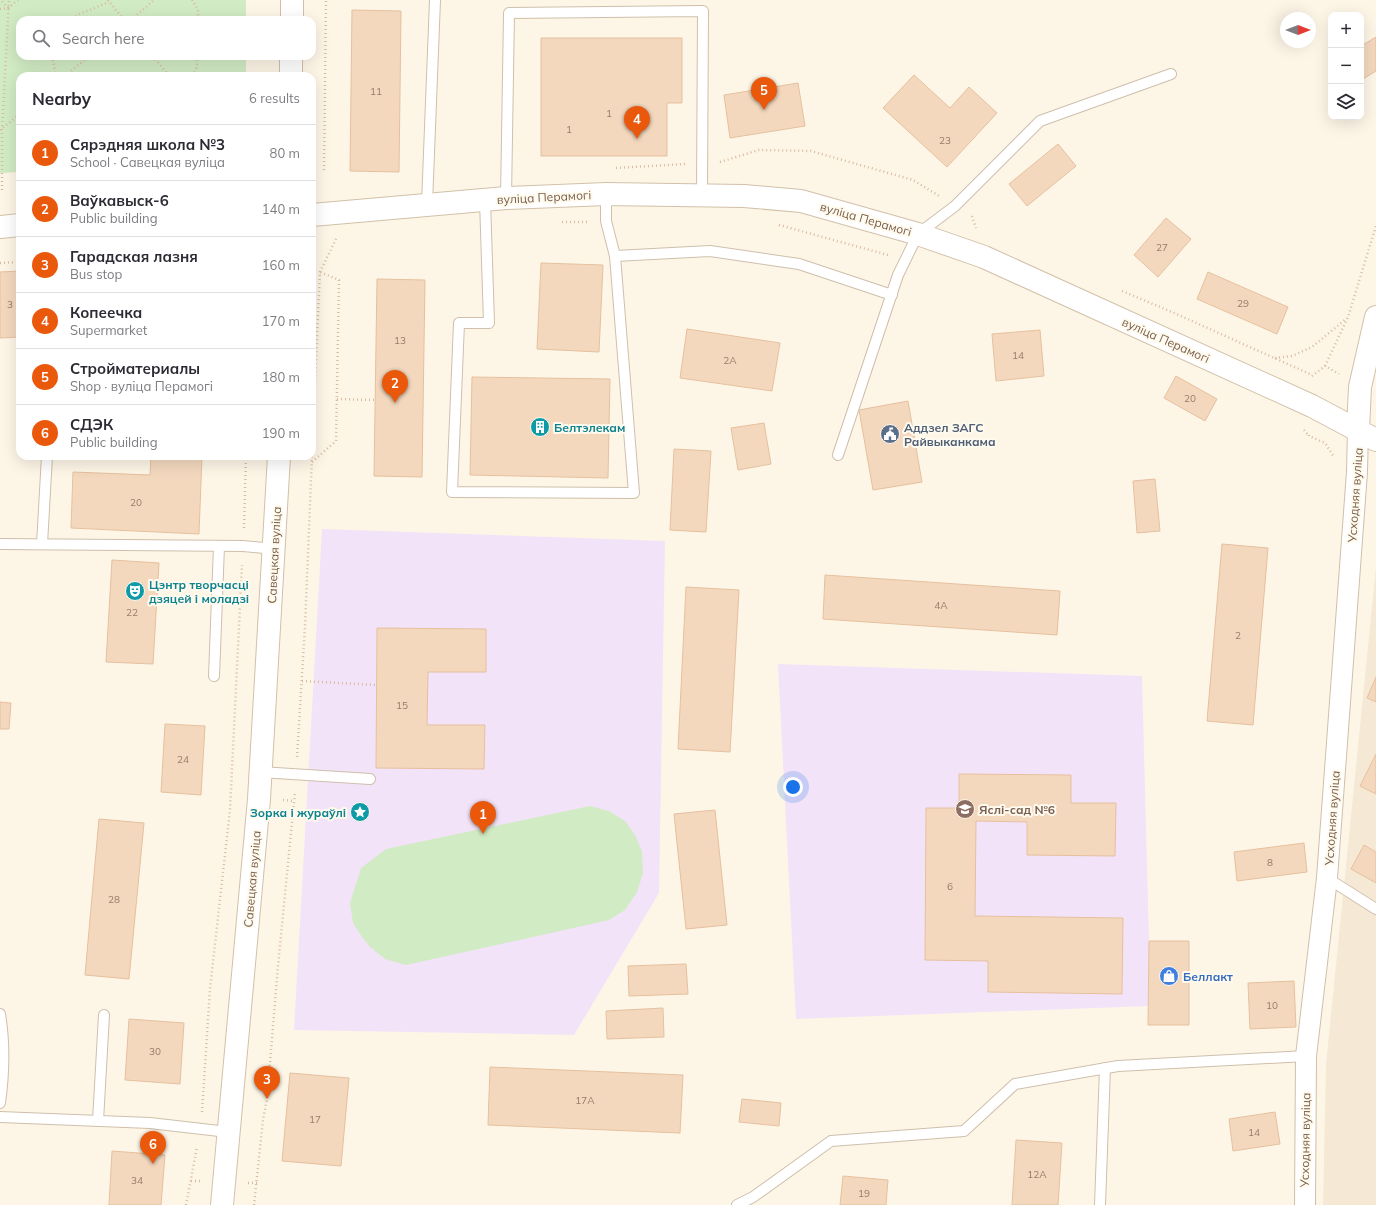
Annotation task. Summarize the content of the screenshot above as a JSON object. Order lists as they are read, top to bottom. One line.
{"streets":{"main road":["вуліца Перамогі","Савецкая вуліца"],"street":["Усходняя вуліца"]},"crossings":[["вуліца Перамогі","Усходняя вуліца"]],"places":{"building":["Белтэлекам"],"public building":["Аддзел ЗАГС Райвыканкама"],"theatre":["Цэнтр творчасці дзяцей і моладзі"],"school or university":["Яслі-сад №6"],"place":["Зорка і жураўлі"],"shop":["Беллакт"]},"house_numbers":["11","1","1","23","27","29","3","13","14","2А","20","20","4А","22","2","15","24","8","6","28","10","30","17А","17","14","12А","34","19"],"north":"right","page":{"map_buttons":["+","−"],"search":"Search here","heading":["Nearby","6 results"],"pins":["5","4","2","1","3","6"],"list":[{"mark":"1","name":"Сярэдняя школа №3","note":"School · Савецкая вуліца","value":"80 m"},{"mark":"2","name":"Ваўкавыск-6","note":"Public building","value":"140 m"},{"mark":"3","name":"Гарадская лазня","note":"Bus stop","value":"160 m"},{"mark":"4","name":"Копеечка","note":"Supermarket","value":"170 m"},{"mark":"5","name":"Стройматериалы","note":"Shop · вуліца Перамогі","value":"180 m"},{"mark":"6","name":"СДЭК","note":"Public building","value":"190 m"}]}}
